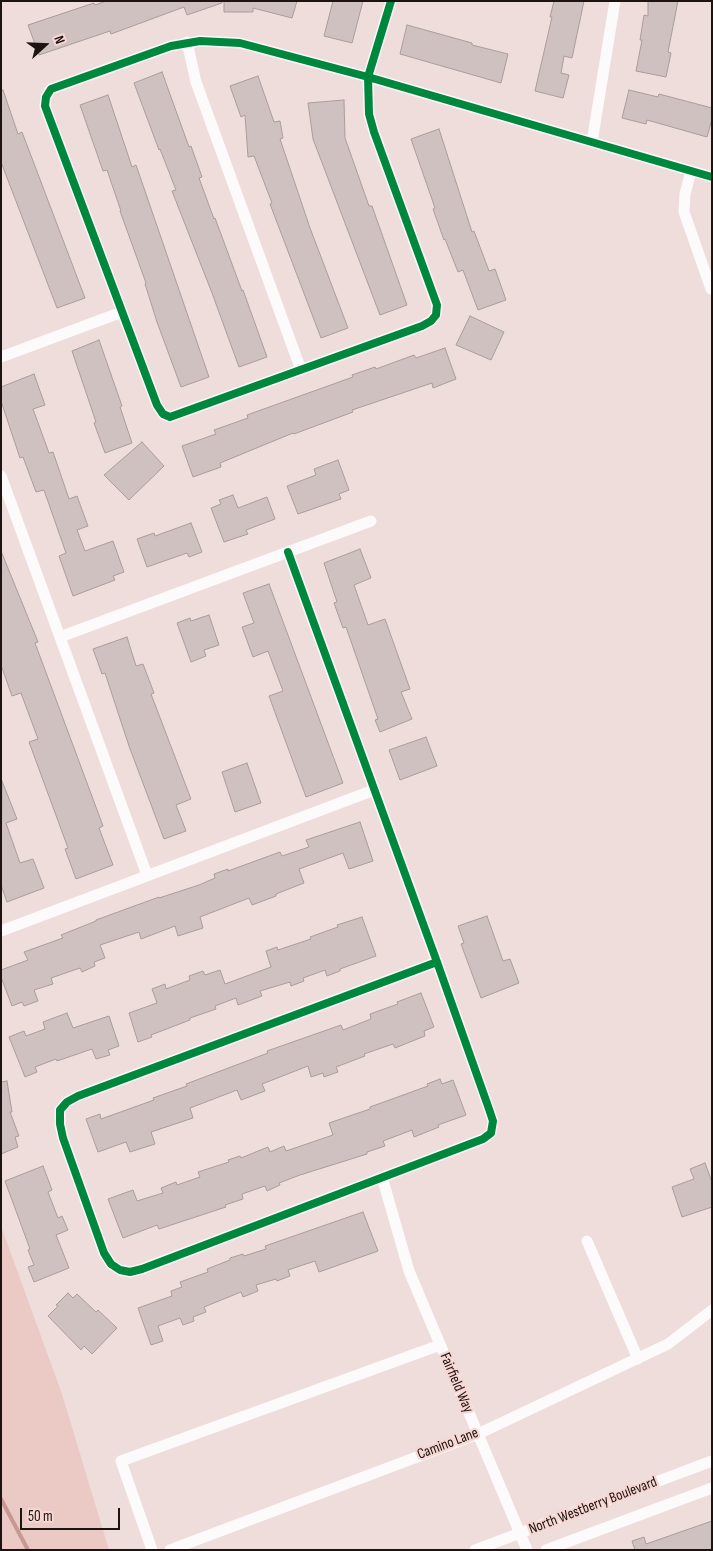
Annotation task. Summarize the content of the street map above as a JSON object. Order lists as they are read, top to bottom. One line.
{"streets":{"street":["Fairfield Way","Camino Lane","North Westberry Boulevard"]},"crossings":[["Fairfield Way","Camino Lane"],["Fairfield Way","North Westberry Boulevard"]],"scale_bar":"50 m","north":"right"}
